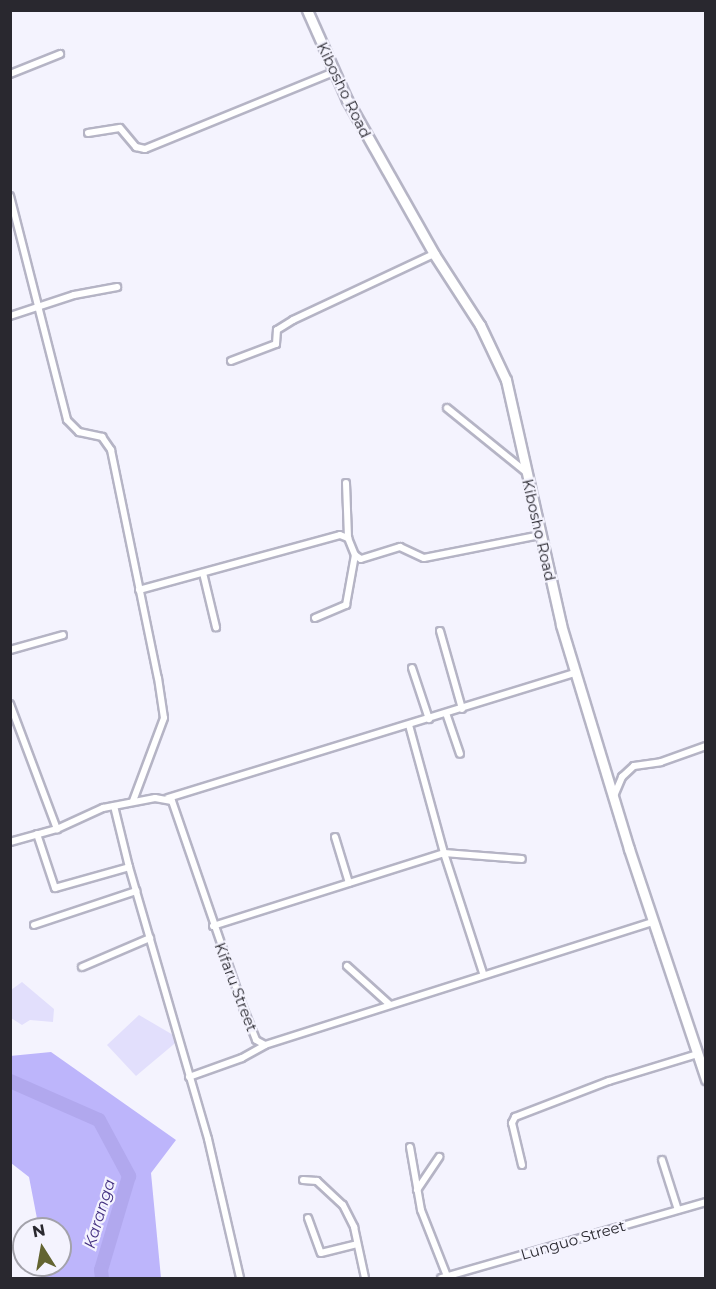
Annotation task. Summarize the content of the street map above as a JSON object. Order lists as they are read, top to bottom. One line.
{"streets":{"main road":["Kibosho Road"],"street":["Kifaru Street","Lunguo Street"]},"crossings":[["Kibosho Road","Kifaru Street"]],"water":["Karanga"],"north":"top"}
